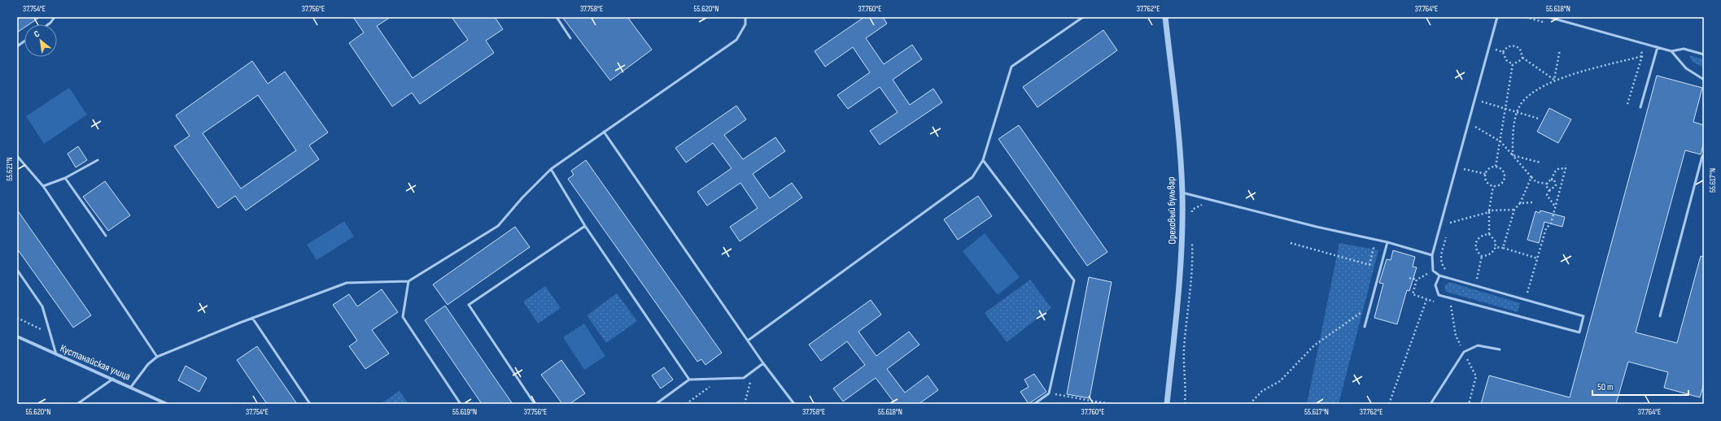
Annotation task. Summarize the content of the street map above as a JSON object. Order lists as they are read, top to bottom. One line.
{"streets":{"street":["Ореховый бульвар","Кустанайская улица"]},"scale_bar":"50 m","north":"top left","coordinates":["37.754°E","37.756°E","37.758°E","55.620°N","37.760°E","37.762°E","37.764°E","55.618°N","55.621°N","55.617°N","55.619°N"]}
